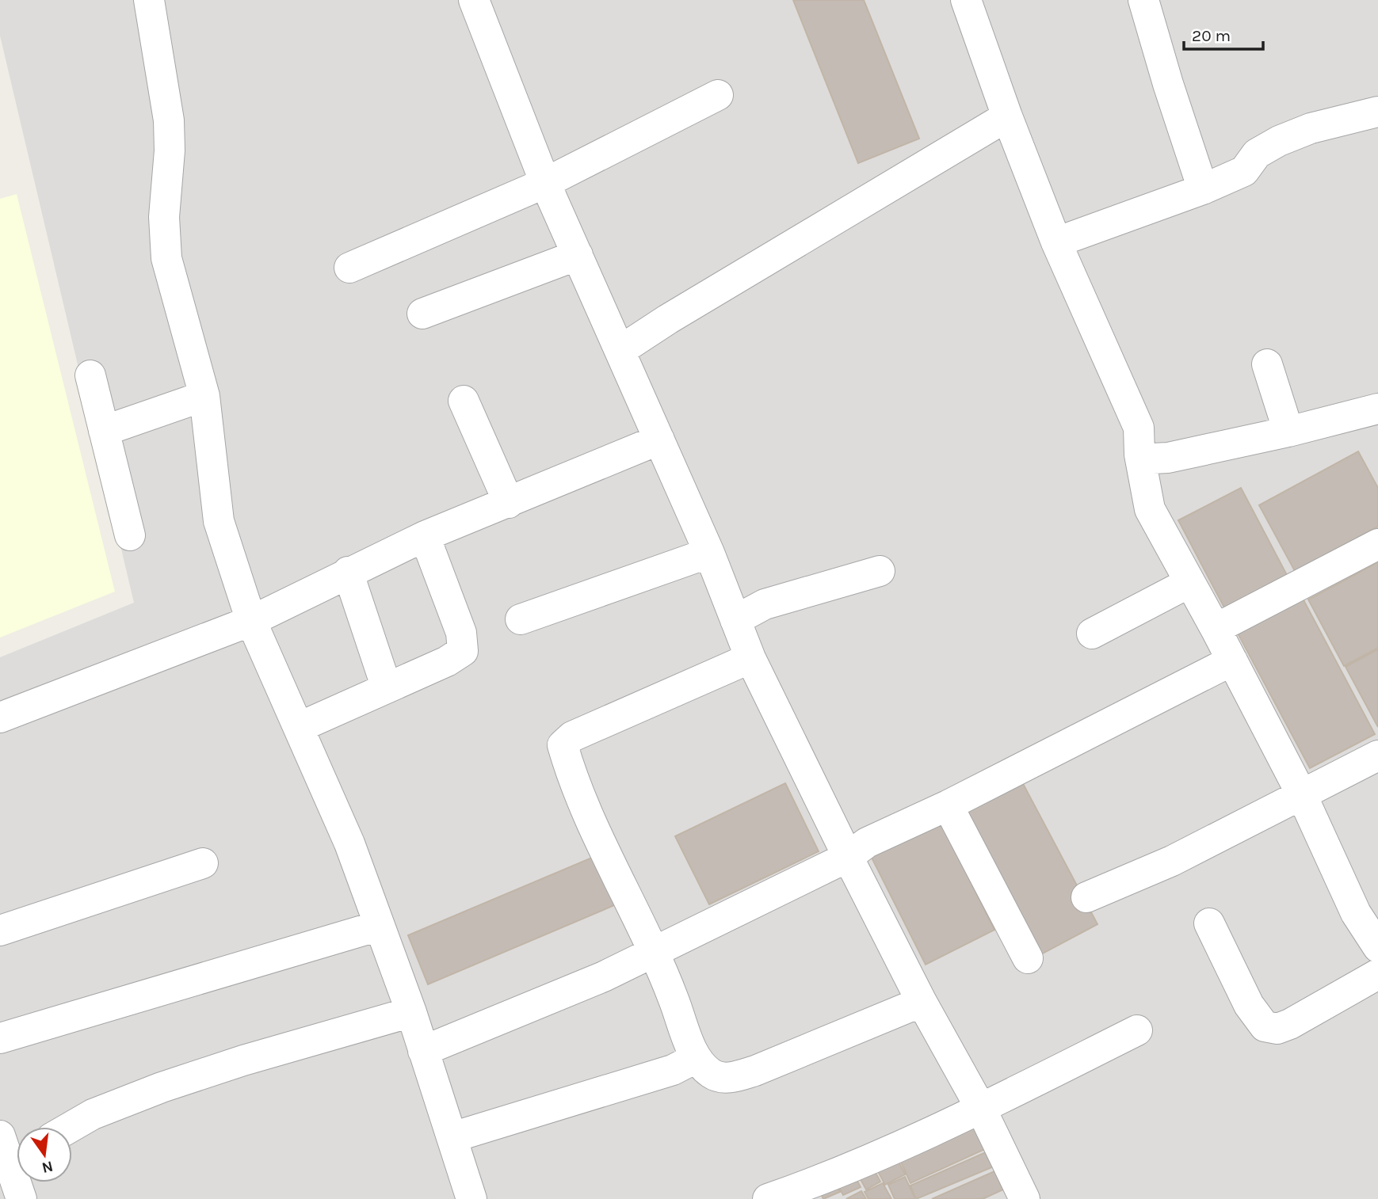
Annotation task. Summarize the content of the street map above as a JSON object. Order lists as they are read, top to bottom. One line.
{"scale_bar":"20 m","north":"bottom"}
